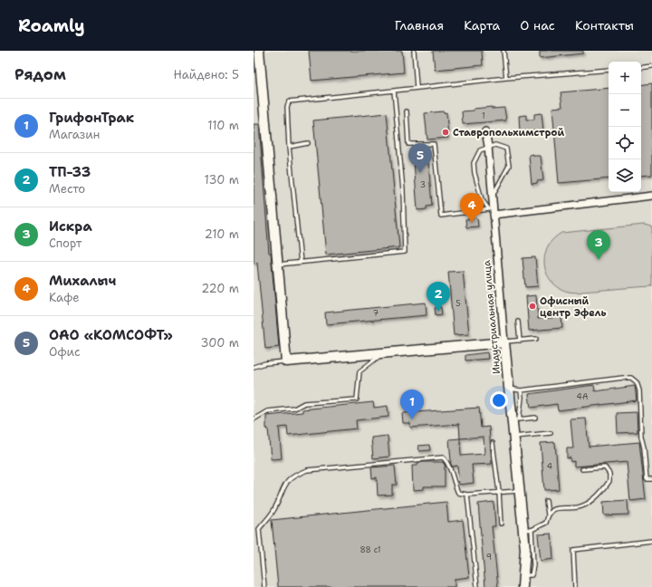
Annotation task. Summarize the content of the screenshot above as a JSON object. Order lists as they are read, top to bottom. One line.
{"streets":{"street":["Индустриальная улица"]},"places":["Ставропольхимстрой","Офисный центр Эфель"],"house_numbers":["1","3","5","7","4А","4","88 с1","9"],"page":{"header":"Roamly","nav":["Главная","Карта","О нас","Контакты"],"heading":["Рядом","Найдено: 5"],"map_buttons":["+","−"],"list":[{"mark":"1","name":"ГрифонТрак","note":"Магазин","value":"110 m"},{"mark":"2","name":"ТП-33","note":"Место","value":"130 m"},{"mark":"3","name":"Искра","note":"Спорт","value":"210 m"},{"mark":"4","name":"Михалыч","note":"Кафе","value":"220 m"},{"mark":"5","name":"ОАО «КОМСОФТ»","note":"Офис","value":"300 m"}],"pins":["5","4","3","2","1"]}}
